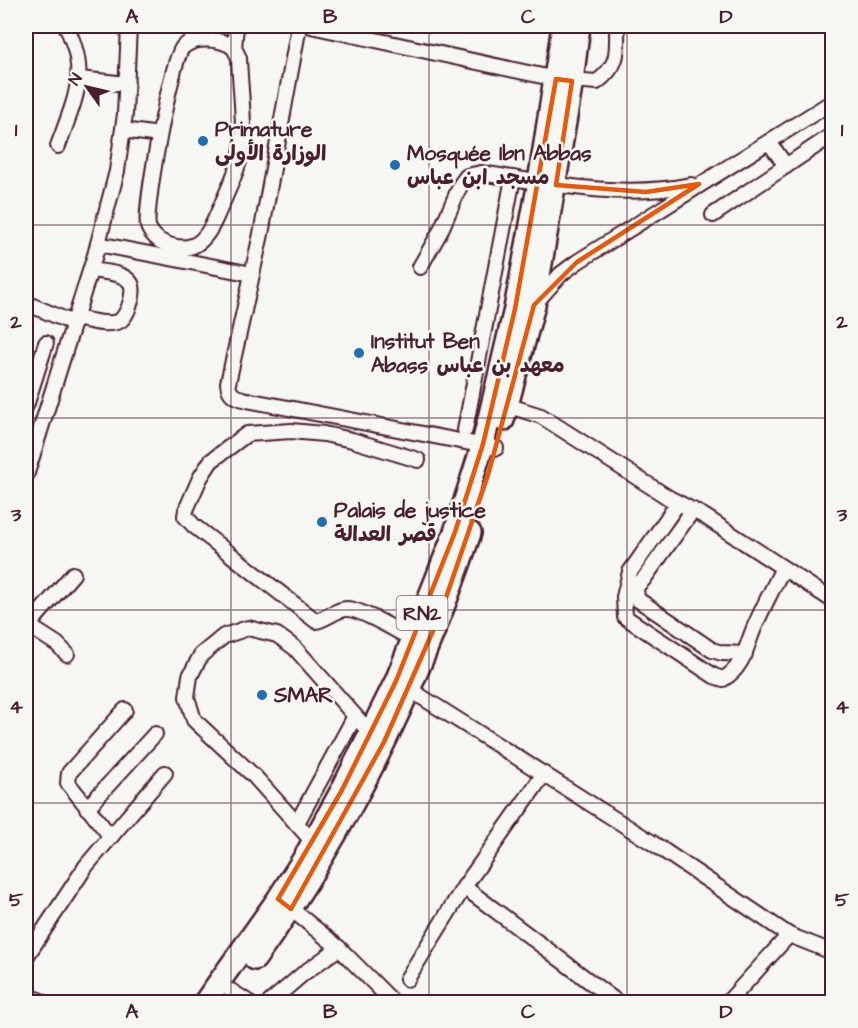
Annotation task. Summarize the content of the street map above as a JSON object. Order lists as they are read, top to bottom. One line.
{"streets":{"highway":["RN2"]},"places":["Primature الوزارة الأولى","Mosquée Ibn Abbas مسجد ابن عباس","Institut Ben Abass معهد بن عباس","Palais de justice قصر العدالة","SMAR"],"north":"top left","grid":{"columns":["A","B","C","D"],"rows":["1","2","3","4","5"]}}
